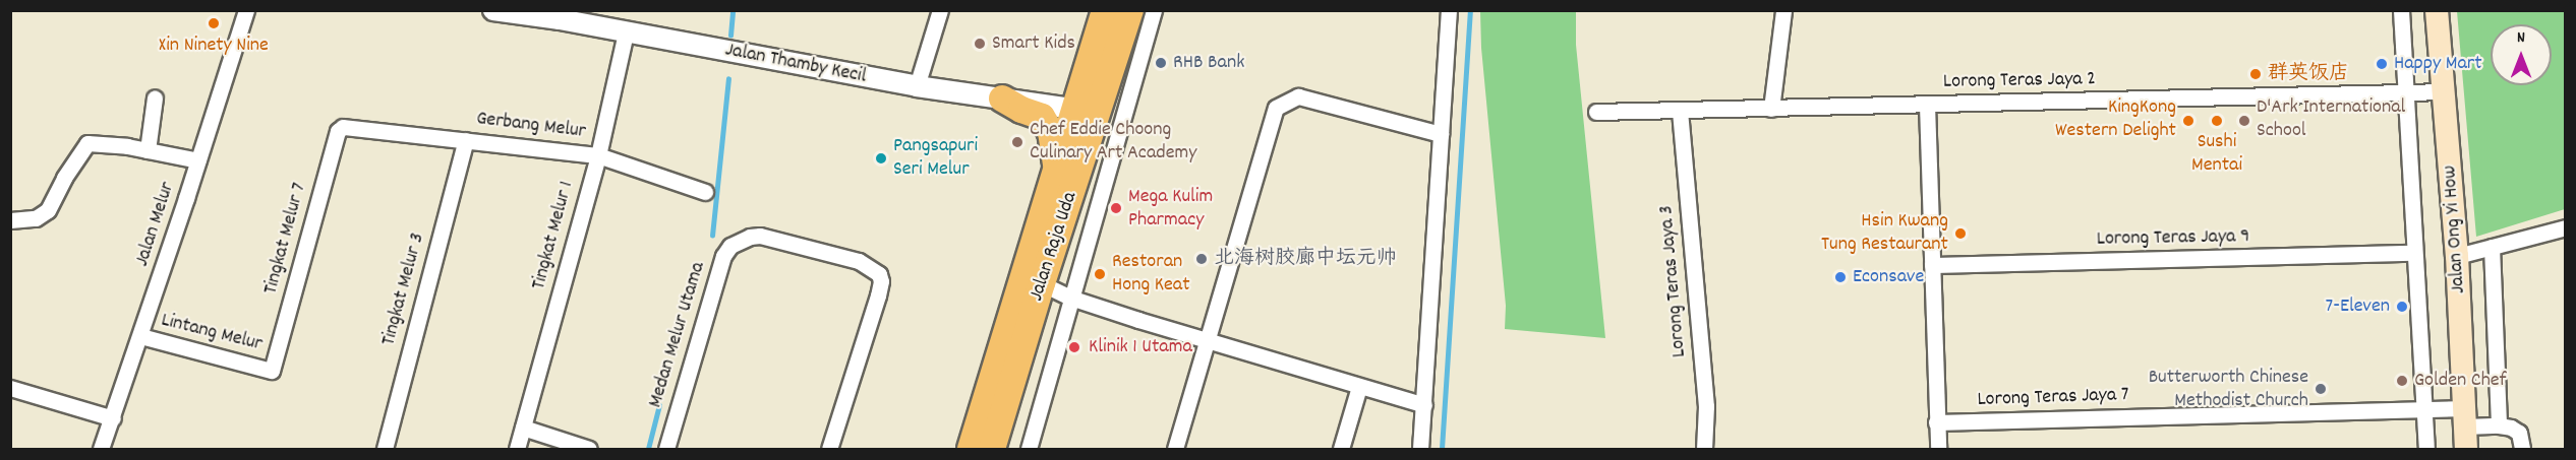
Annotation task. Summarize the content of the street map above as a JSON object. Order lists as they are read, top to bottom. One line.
{"streets":{"main road":["Jalan Ong Yi How","Jalan Raja Uda"],"street":["Jalan Thamby Kecil","Lorong Teras Jaya 2","Gerbang Melur","Jalan Melur","Tingkat Melur 1","Tingkat Melur 7","Lorong Teras Jaya 9","Lorong Teras Jaya 3","Tingkat Melur 3","Lintang Melur","Medan Melur Utama","Lorong Teras Jaya 7"]},"crossings":[["Jalan Thamby Kecil","Tingkat Melur 1"],["Jalan Thamby Kecil","Jalan Raja Uda"],["Lorong Teras Jaya 2","Jalan Ong Yi How"],["Lorong Teras Jaya 2","Lorong Teras Jaya 3"],["Gerbang Melur","Tingkat Melur 1"],["Gerbang Melur","Tingkat Melur 7"],["Gerbang Melur","Tingkat Melur 3"],["Jalan Melur","Lintang Melur"],["Jalan Ong Yi How","Lorong Teras Jaya 9"],["Jalan Ong Yi How","Lorong Teras Jaya 7"],["Tingkat Melur 7","Lintang Melur"]],"places":["Xin Ninety Nine","Smart Kids","RHB Bank","Happy Mart","群英饭店","KingKong Western Delight","Sushi Mentai","D'Ark International School","Chef Eddie Choong Culinary Art Academy","Pangsapuri Seri Melur","Mega Kulim Pharmacy","Hsin Kwang Tung Restaurant","北海树胶廊中坛元帅","Restoran Hong Keat","Econsave","7-Eleven","Klinik 1 Utama","Golden Chef","Butterworth Chinese Methodist Church"],"north":"top"}
